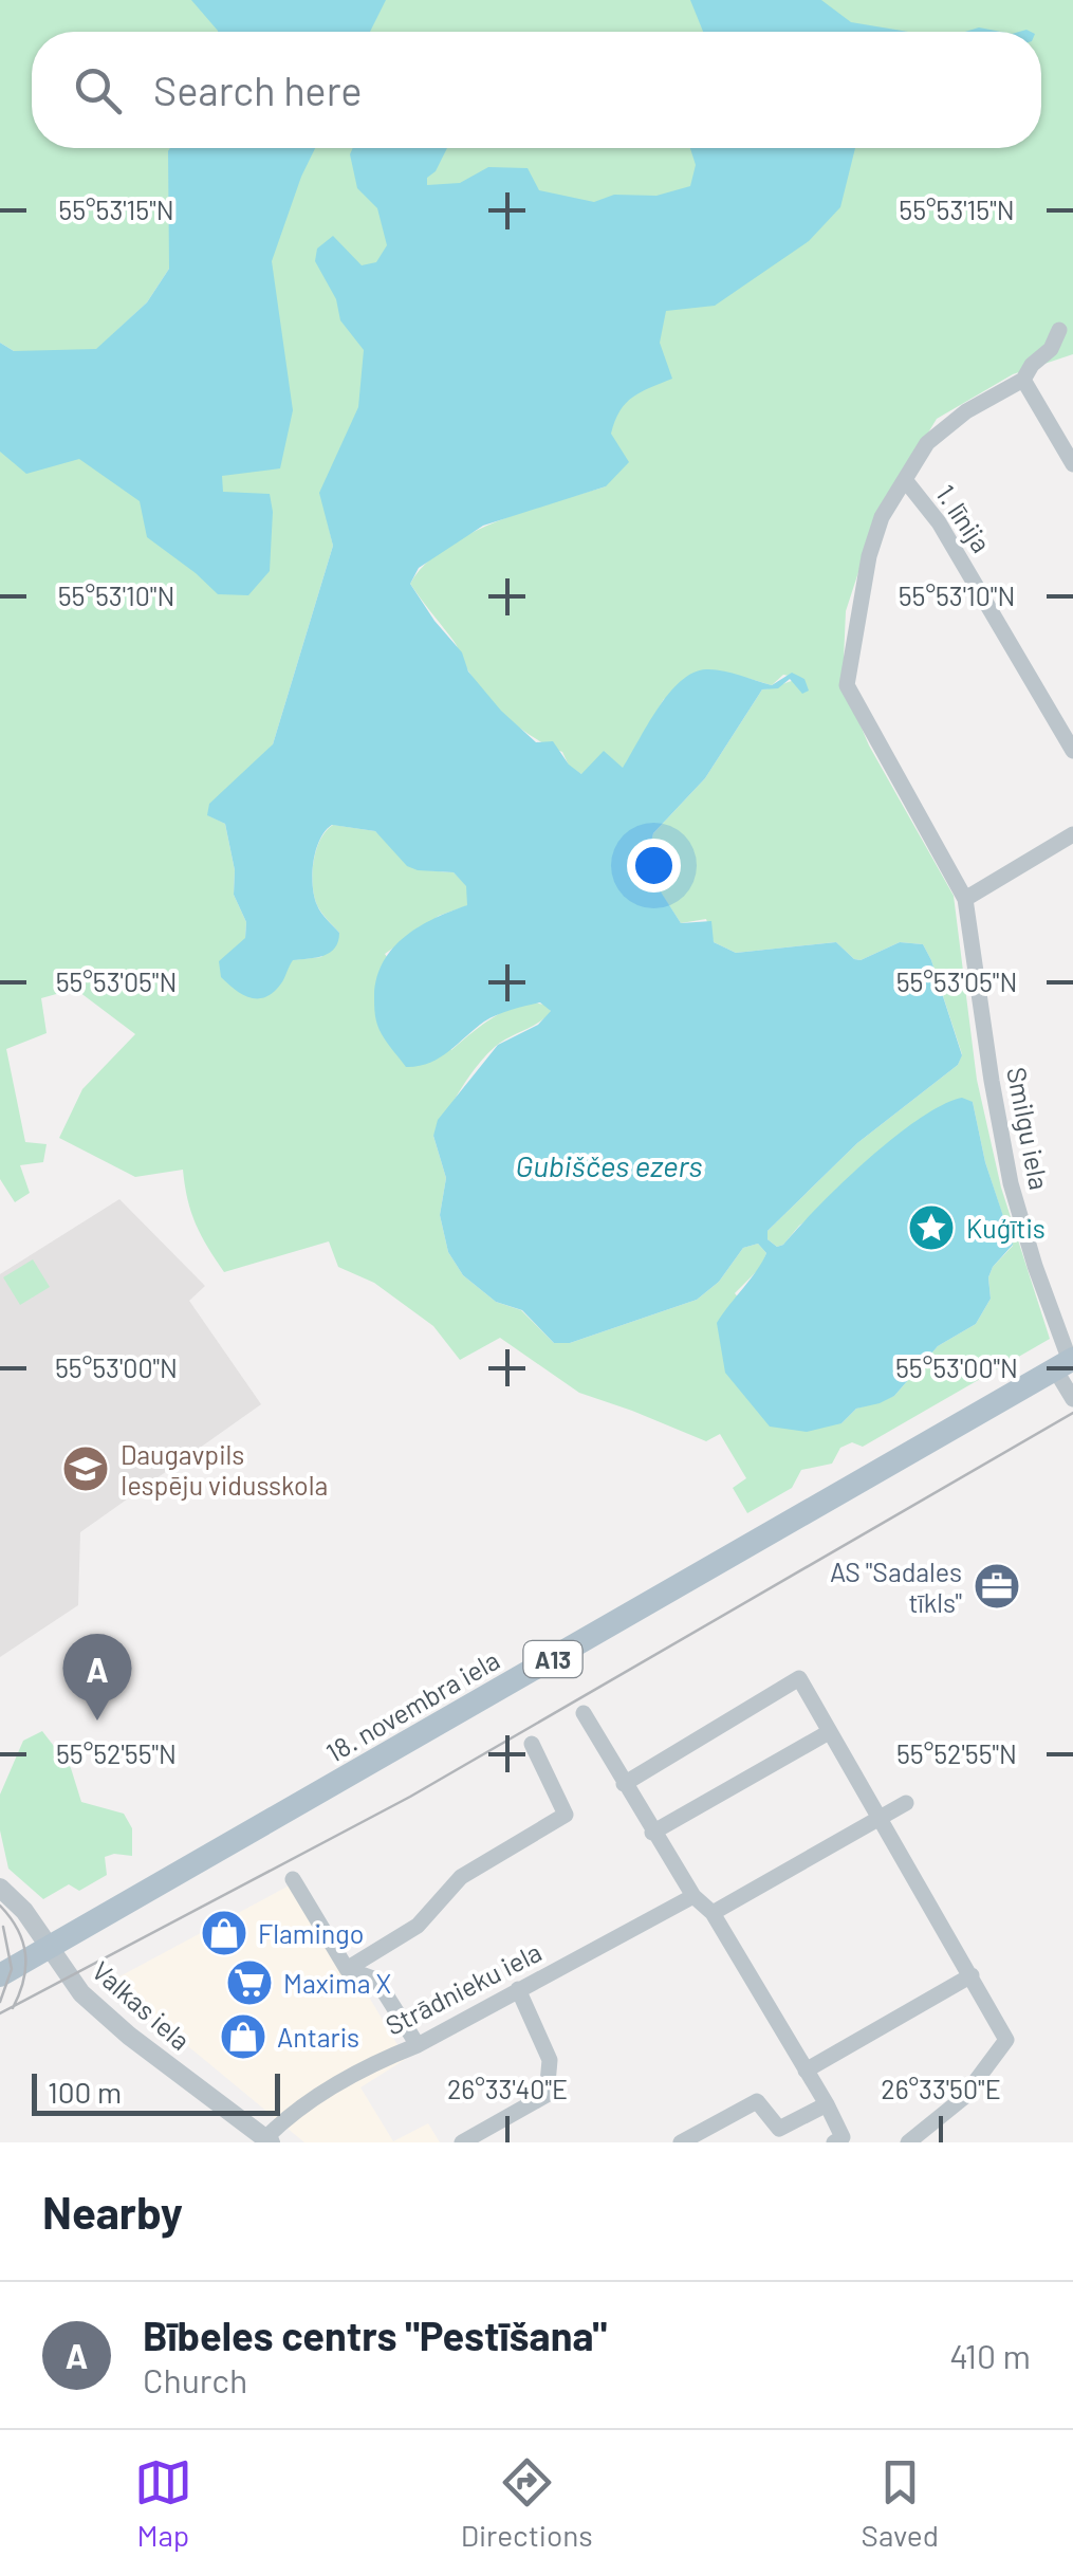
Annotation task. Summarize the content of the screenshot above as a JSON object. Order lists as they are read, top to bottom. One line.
{"streets":{"main road":["A13","18. novembra iela"],"street":["1. līnija","Smilgu iela","Strādnieku iela","Valkas iela"]},"crossings":[["1. līnija","Smilgu iela"],["Smilgu iela","18. novembra iela"],["18. novembra iela","Valkas iela"],["Strādnieku iela","Valkas iela"]],"water":["Gubiščes ezers"],"places":{"place":["Kuģītis"],"school or university":["Daugavpils Iespēju vidusskola"],"office":["AS \"Sadales tīkls\""],"shop":["Flamingo","Antaris"],"supermarket":["Maxima X"]},"scale_bar":"100 m","page":{"search":"Search here","pins":"A","scale":"100 m","heading":"Nearby","list":[{"mark":"A","name":"Bībeles centrs \"Pestīšana\"","note":"Church","value":"410 m"}],"nav":["Map","Directions","Saved"]},"coordinates":["55°53'15\"N","55°53'10\"N","55°53'05\"N","55°53'00\"N","55°52'55\"N","26°33'40\"E","26°33'50\"E"]}
